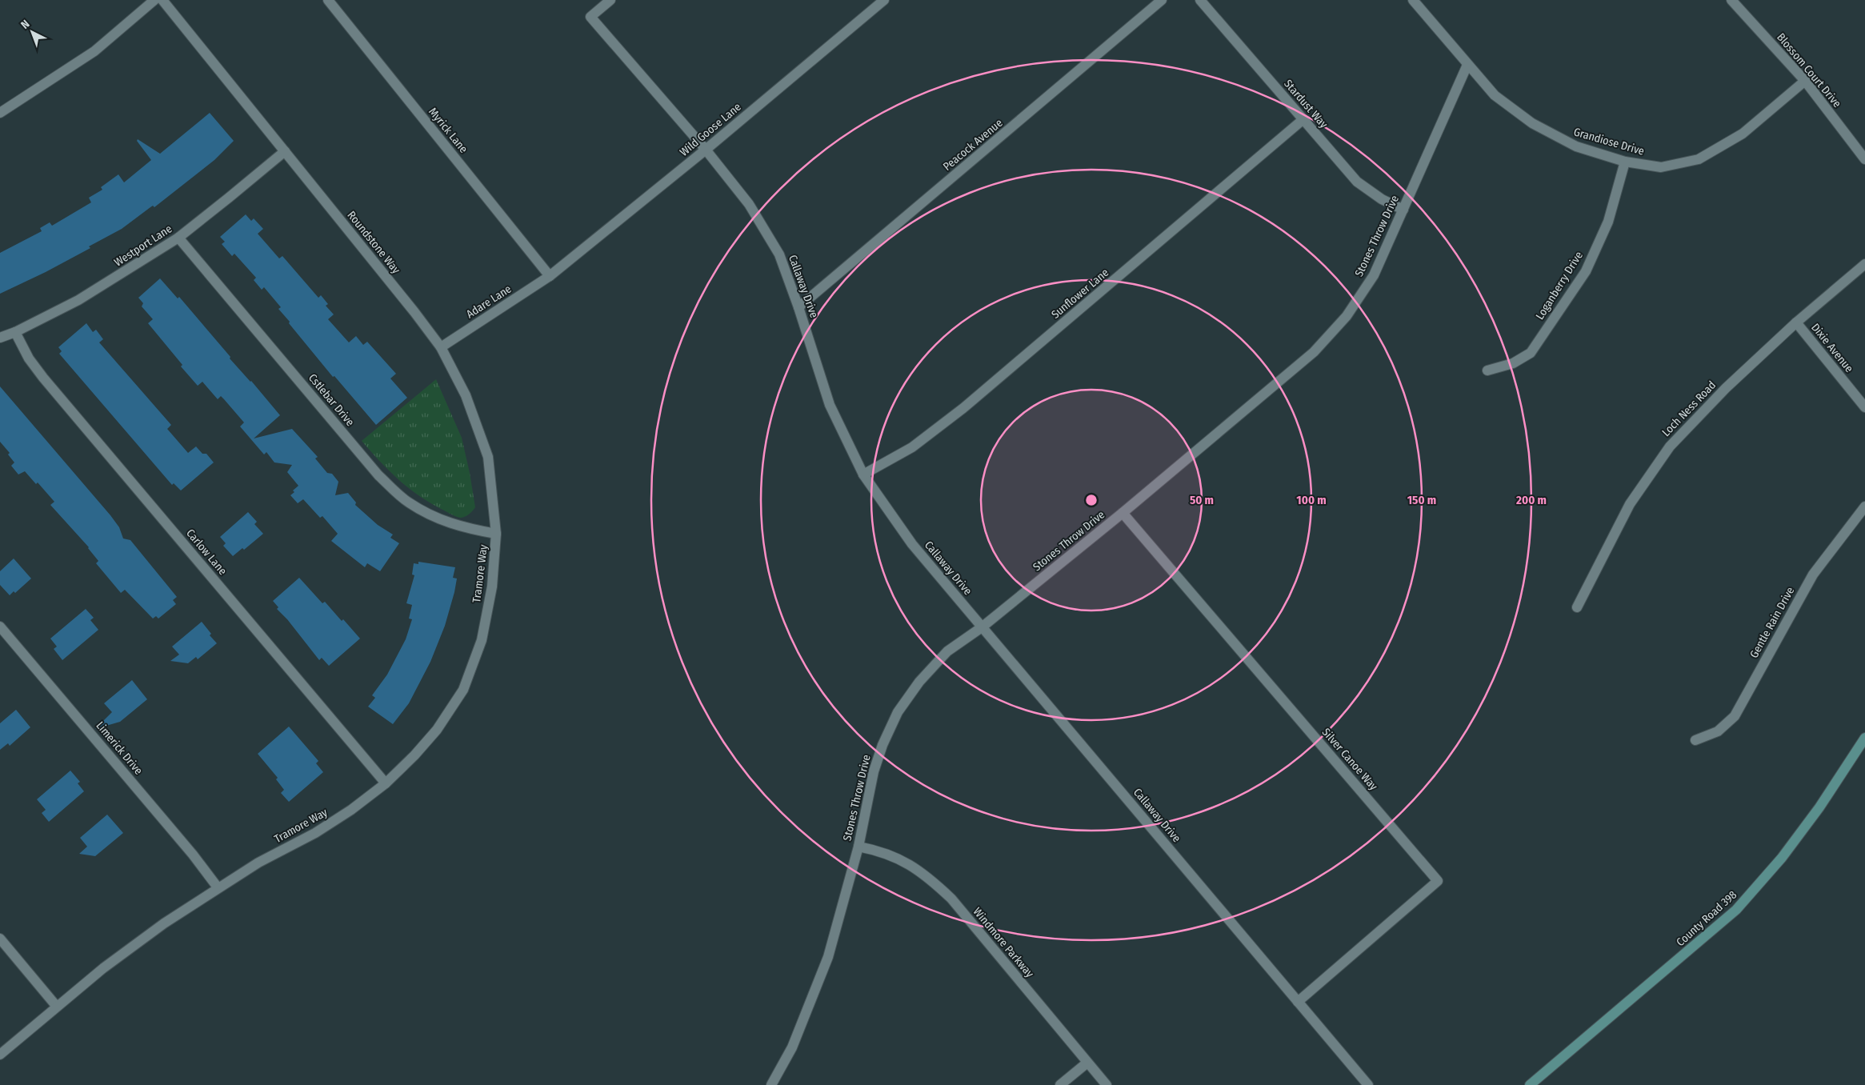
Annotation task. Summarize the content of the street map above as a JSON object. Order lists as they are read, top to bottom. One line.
{"streets":{"street":["Blossom Court Drive","Stardust Way","Wild Goose Lane","Myrick Lane","Grandiose Drive","Peacock Avenue","Stones Throw Drive","Roundstone Way","Westport Lane","Loganberry Drive","Callaway Drive","Sunflower Lane","Adare Lane","Dixie Avenue","Cstlebar Drive","Loch Ness Road","Carlow Lane","Tramore Way","Gentle Rain Drive","Limerick Drive","Silver Canoe Way","County Road 398","Windmore Parkway"]},"crossings":[["Blossom Court Drive","Grandiose Drive"],["Stardust Way","Stones Throw Drive"],["Stardust Way","Sunflower Lane"],["Wild Goose Lane","Myrick Lane"],["Wild Goose Lane","Callaway Drive"],["Wild Goose Lane","Adare Lane"],["Myrick Lane","Adare Lane"],["Grandiose Drive","Stones Throw Drive"],["Grandiose Drive","Loganberry Drive"],["Peacock Avenue","Callaway Drive"],["Stones Throw Drive","Callaway Drive"],["Stones Throw Drive","Silver Canoe Way"],["Stones Throw Drive","Windmore Parkway"],["Roundstone Way","Westport Lane"],["Roundstone Way","Adare Lane"],["Roundstone Way","Cstlebar Drive"],["Roundstone Way","Tramore Way"],["Westport Lane","Cstlebar Drive"],["Westport Lane","Carlow Lane"],["Callaway Drive","Sunflower Lane"],["Callaway Drive","Silver Canoe Way"],["Dixie Avenue","Loch Ness Road"],["Cstlebar Drive","Tramore Way"],["Carlow Lane","Tramore Way"],["Tramore Way","Limerick Drive"]],"north":"top left","rings":["50 m","100 m","150 m","200 m"]}
